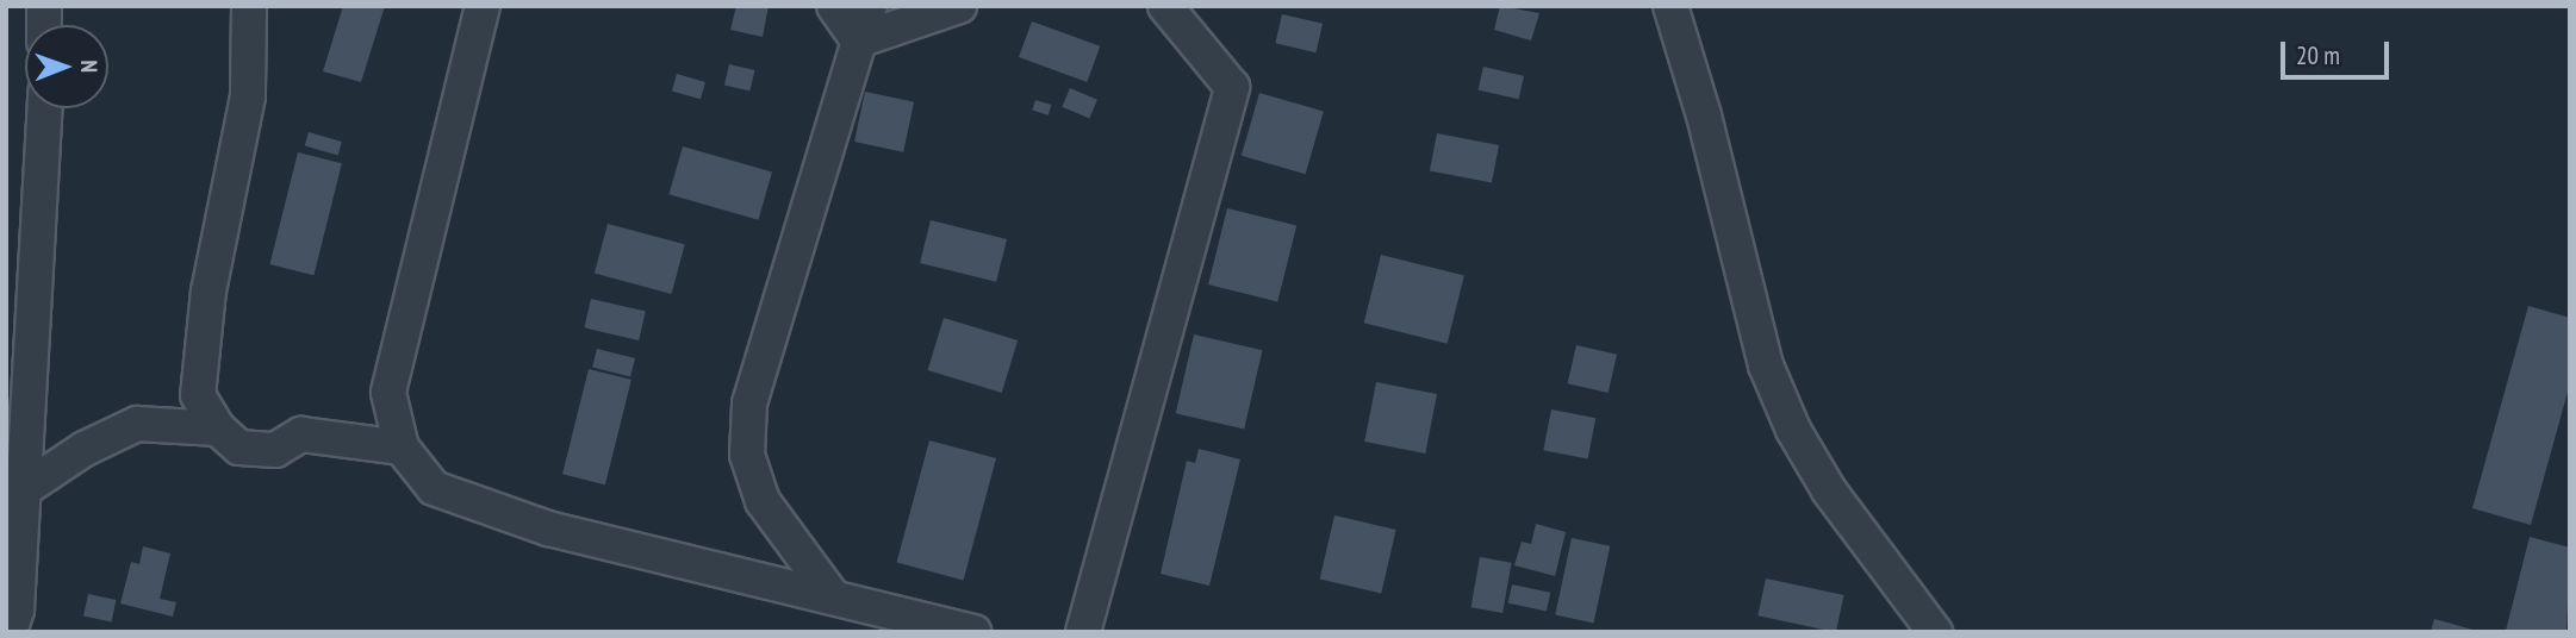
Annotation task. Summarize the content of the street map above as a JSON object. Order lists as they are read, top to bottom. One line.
{"scale_bar":"20 m","north":"right"}
